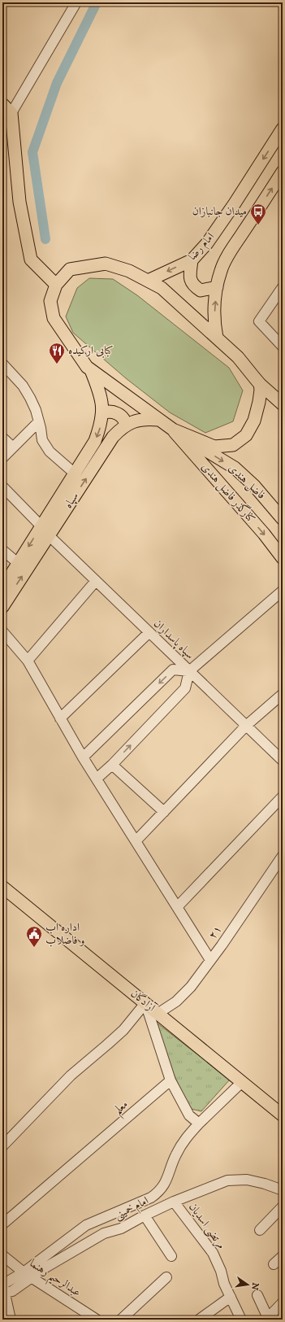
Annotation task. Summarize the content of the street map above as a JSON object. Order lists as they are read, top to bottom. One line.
{"streets":{"main road":["امام رضا","فاضل هندی","کنارگذر فاضل هندی","سپاه","آزادگان"],"street":["سپاه پاسداران","۲۱","معلم","امام خمینی","مرتضی اسدیان","عبدالرحیم رهنما"]},"crossings":[["فاضل هندی","کنارگذر فاضل هندی"],["سپاه","سپاه پاسداران"],["۲۱","آزادگان"],["امام خمینی","مرتضی اسدیان"],["امام خمینی","عبدالرحیم رهنما"]],"places":{"bus stop":["میدان جانبازان"],"restaurant":["کبابی ارکیده"],"public building":["اداره اب و فاضلاب"]},"north":"right"}
